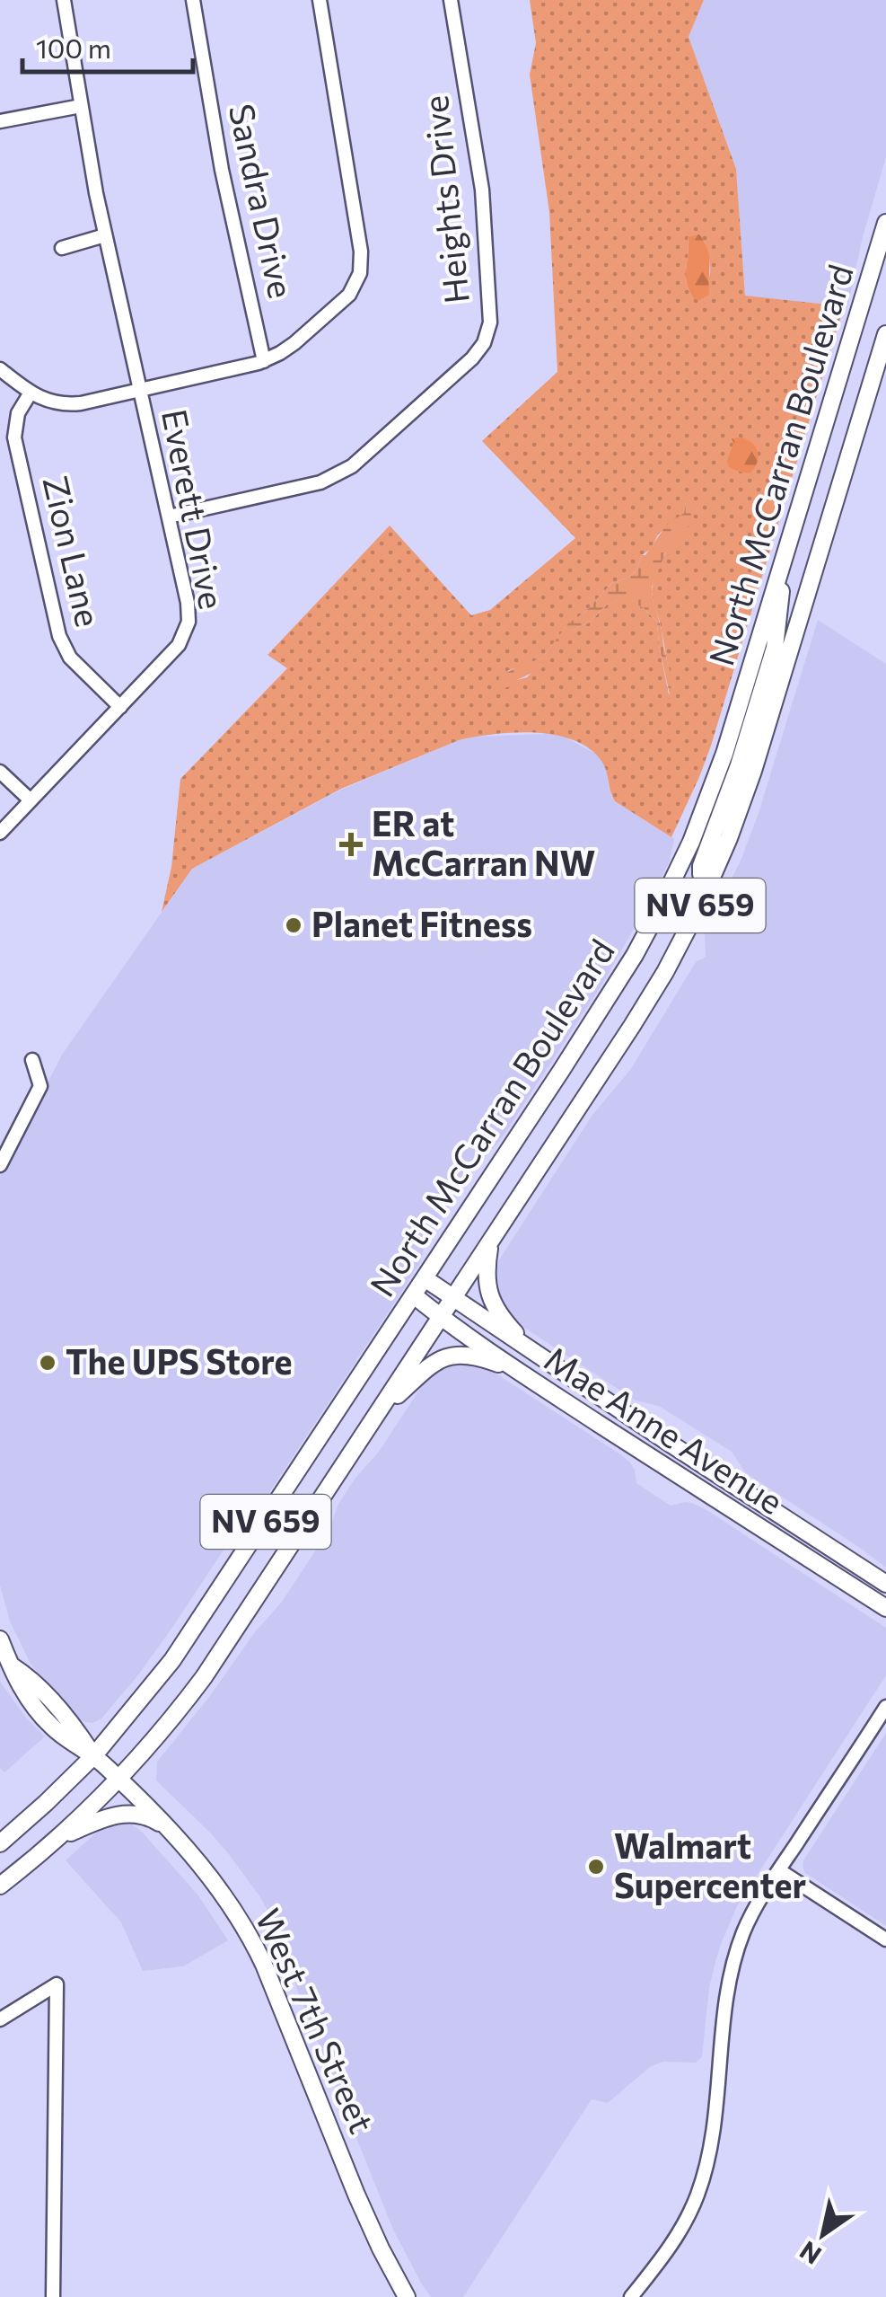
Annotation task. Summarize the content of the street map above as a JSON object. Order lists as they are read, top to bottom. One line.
{"streets":{"main road":["North McCarran Boulevard","NV 659","Mae Anne Avenue","West 7th Street"],"street":["Heights Drive","Sandra Drive","Everett Drive","Zion Lane"]},"crossings":[["Heights Drive","Everett Drive"],["North McCarran Boulevard","Mae Anne Avenue"],["North McCarran Boulevard","West 7th Street"],["Everett Drive","Zion Lane"]],"places":{"health":["ER at McCarran NW"],"other":["Planet Fitness","The UPS Store","Walmart Supercenter"]},"scale_bar":"100 m","north":"bottom left"}
